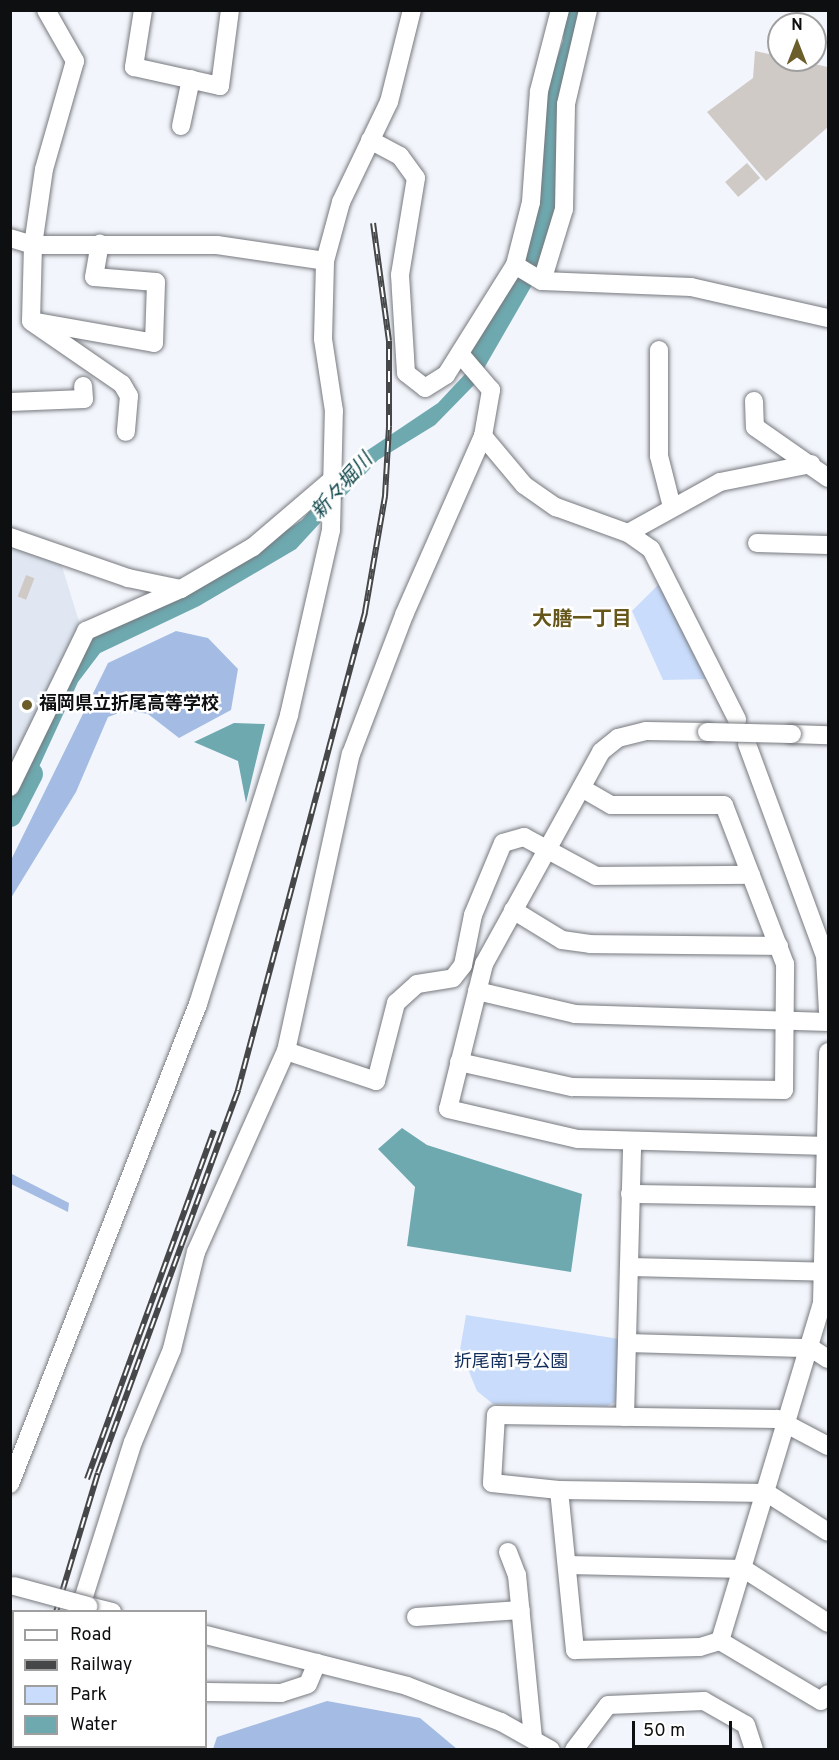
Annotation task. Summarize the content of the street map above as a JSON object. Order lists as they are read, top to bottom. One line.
{"districts":["大膳一丁目"],"water":["新々堀川"],"parks":["折尾南1号公園"],"places":["福岡県立折尾高等学校"],"legend":["Road","Railway","Park","Water"],"scale_bar":"50 m","north":"top"}
